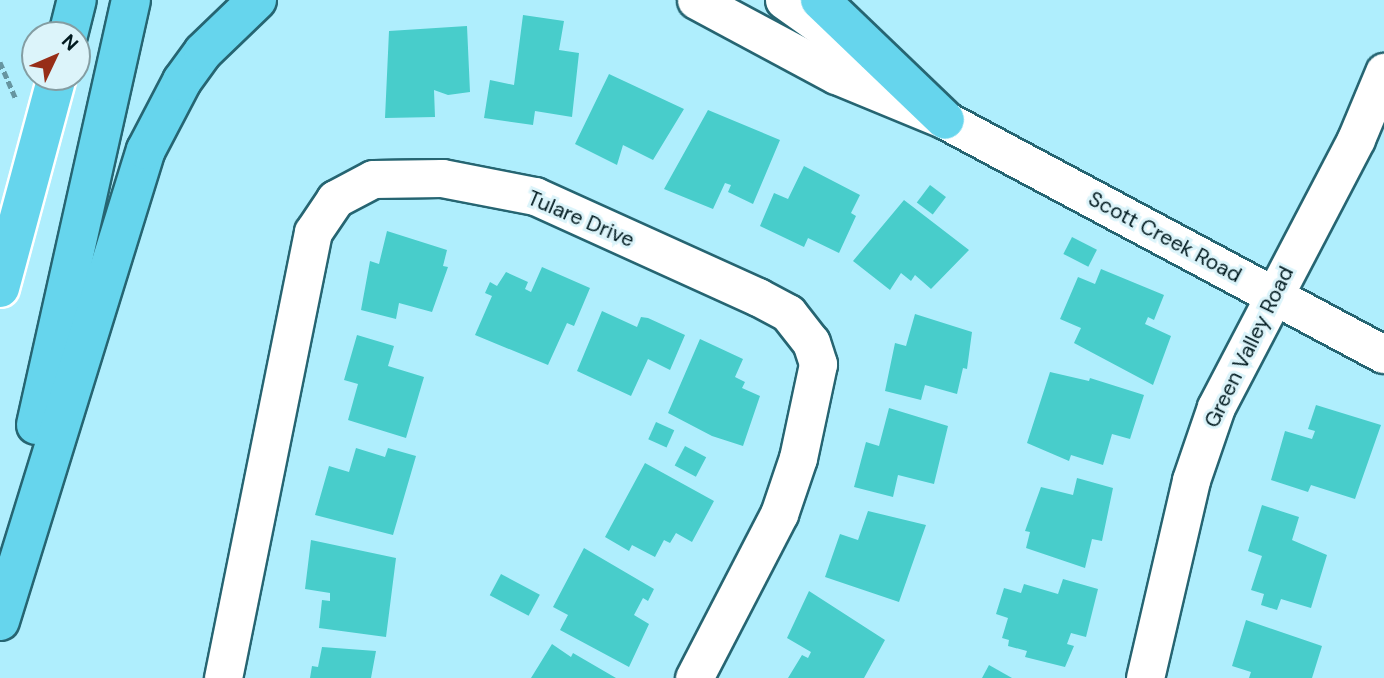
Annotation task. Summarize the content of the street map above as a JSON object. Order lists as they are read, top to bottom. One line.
{"streets":{"street":["Tulare Drive","Scott Creek Road","Green Valley Road"]},"crossings":[["Scott Creek Road","Green Valley Road"]],"north":"top right"}
